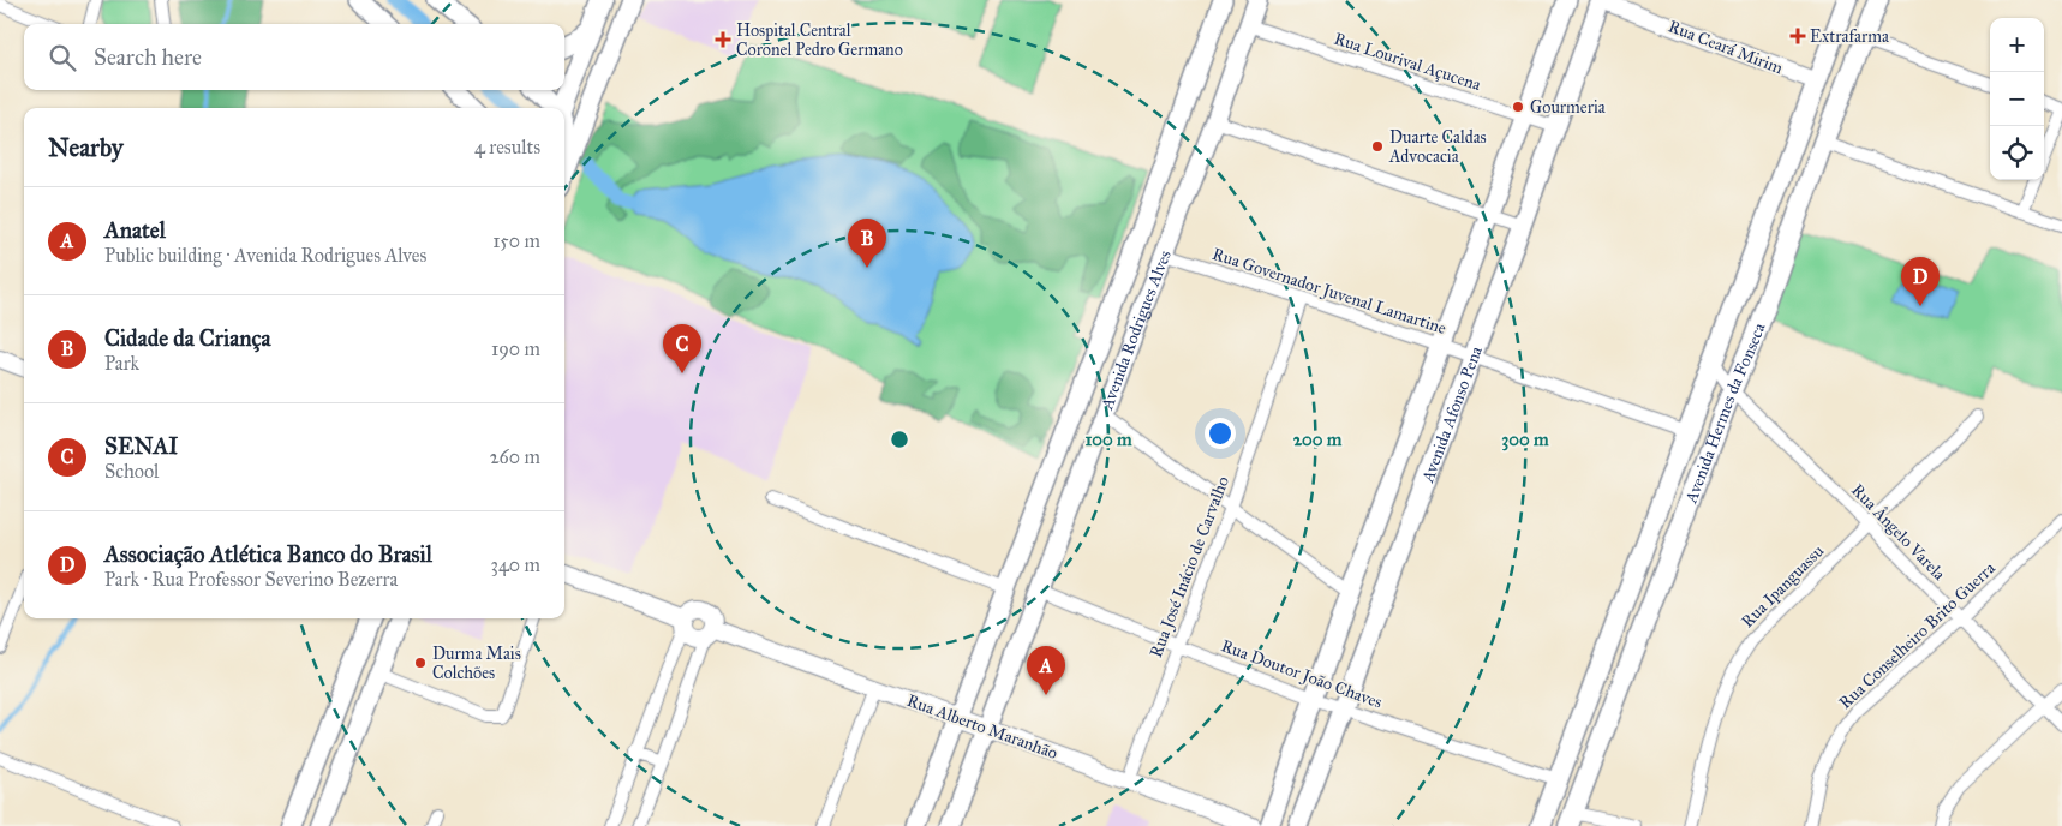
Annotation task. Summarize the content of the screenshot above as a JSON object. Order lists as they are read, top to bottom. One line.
{"streets":{"main road":["Avenida Rodrigues Alves","Avenida Hermes da Fonseca","Avenida Afonso Pena"],"street":["Rua Ceará Mirim","Rua Lourival Açucena","Rua Governador Juvenal Lamartine","Rua Ângelo Varela","Rua José Inácio de Carvalho","Rua Ipanguassu","Rua Conselheiro Brito Guerra","Rua Doutor João Chaves","Rua Alberto Maranhão"]},"crossings":[["Rua Ceará Mirim","Avenida Hermes da Fonseca"],["Rua Ceará Mirim","Avenida Afonso Pena"],["Rua Lourival Açucena","Avenida Rodrigues Alves"],["Rua Lourival Açucena","Avenida Afonso Pena"],["Rua Governador Juvenal Lamartine","Avenida Rodrigues Alves"],["Rua Governador Juvenal Lamartine","Avenida Hermes da Fonseca"],["Rua Governador Juvenal Lamartine","Avenida Afonso Pena"],["Rua Governador Juvenal Lamartine","Rua José Inácio de Carvalho"],["Avenida Rodrigues Alves","Rua Doutor João Chaves"],["Avenida Rodrigues Alves","Rua Alberto Maranhão"],["Avenida Hermes da Fonseca","Rua Ângelo Varela"],["Avenida Hermes da Fonseca","Rua Doutor João Chaves"],["Avenida Afonso Pena","Rua Doutor João Chaves"],["Rua Ângelo Varela","Rua Ipanguassu"],["Rua Ângelo Varela","Rua Conselheiro Brito Guerra"],["Rua José Inácio de Carvalho","Rua Doutor João Chaves"],["Rua José Inácio de Carvalho","Rua Alberto Maranhão"]],"places":{"health":["Extrafarma","Hospital Central Coronel Pedro Germano"],"other":["Gourmeria","Duarte Caldas Advocacia","Durma Mais Colchões"]},"page":{"map_buttons":["+","−"],"search":"Search here","heading":["Nearby","4 results"],"list":[{"mark":"A","name":"Anatel","note":"Public building · Avenida Rodrigues Alves","value":"150 m"},{"mark":"B","name":"Cidade da Criança","note":"Park","value":"190 m"},{"mark":"C","name":"SENAI","note":"School","value":"260 m"},{"mark":"D","name":"Associação Atlética Banco do Brasil","note":"Park · Rua Professor Severino Bezerra","value":"340 m"}],"pins":["B","D","C","A"]},"rings":["100 m","200 m","300 m"]}
